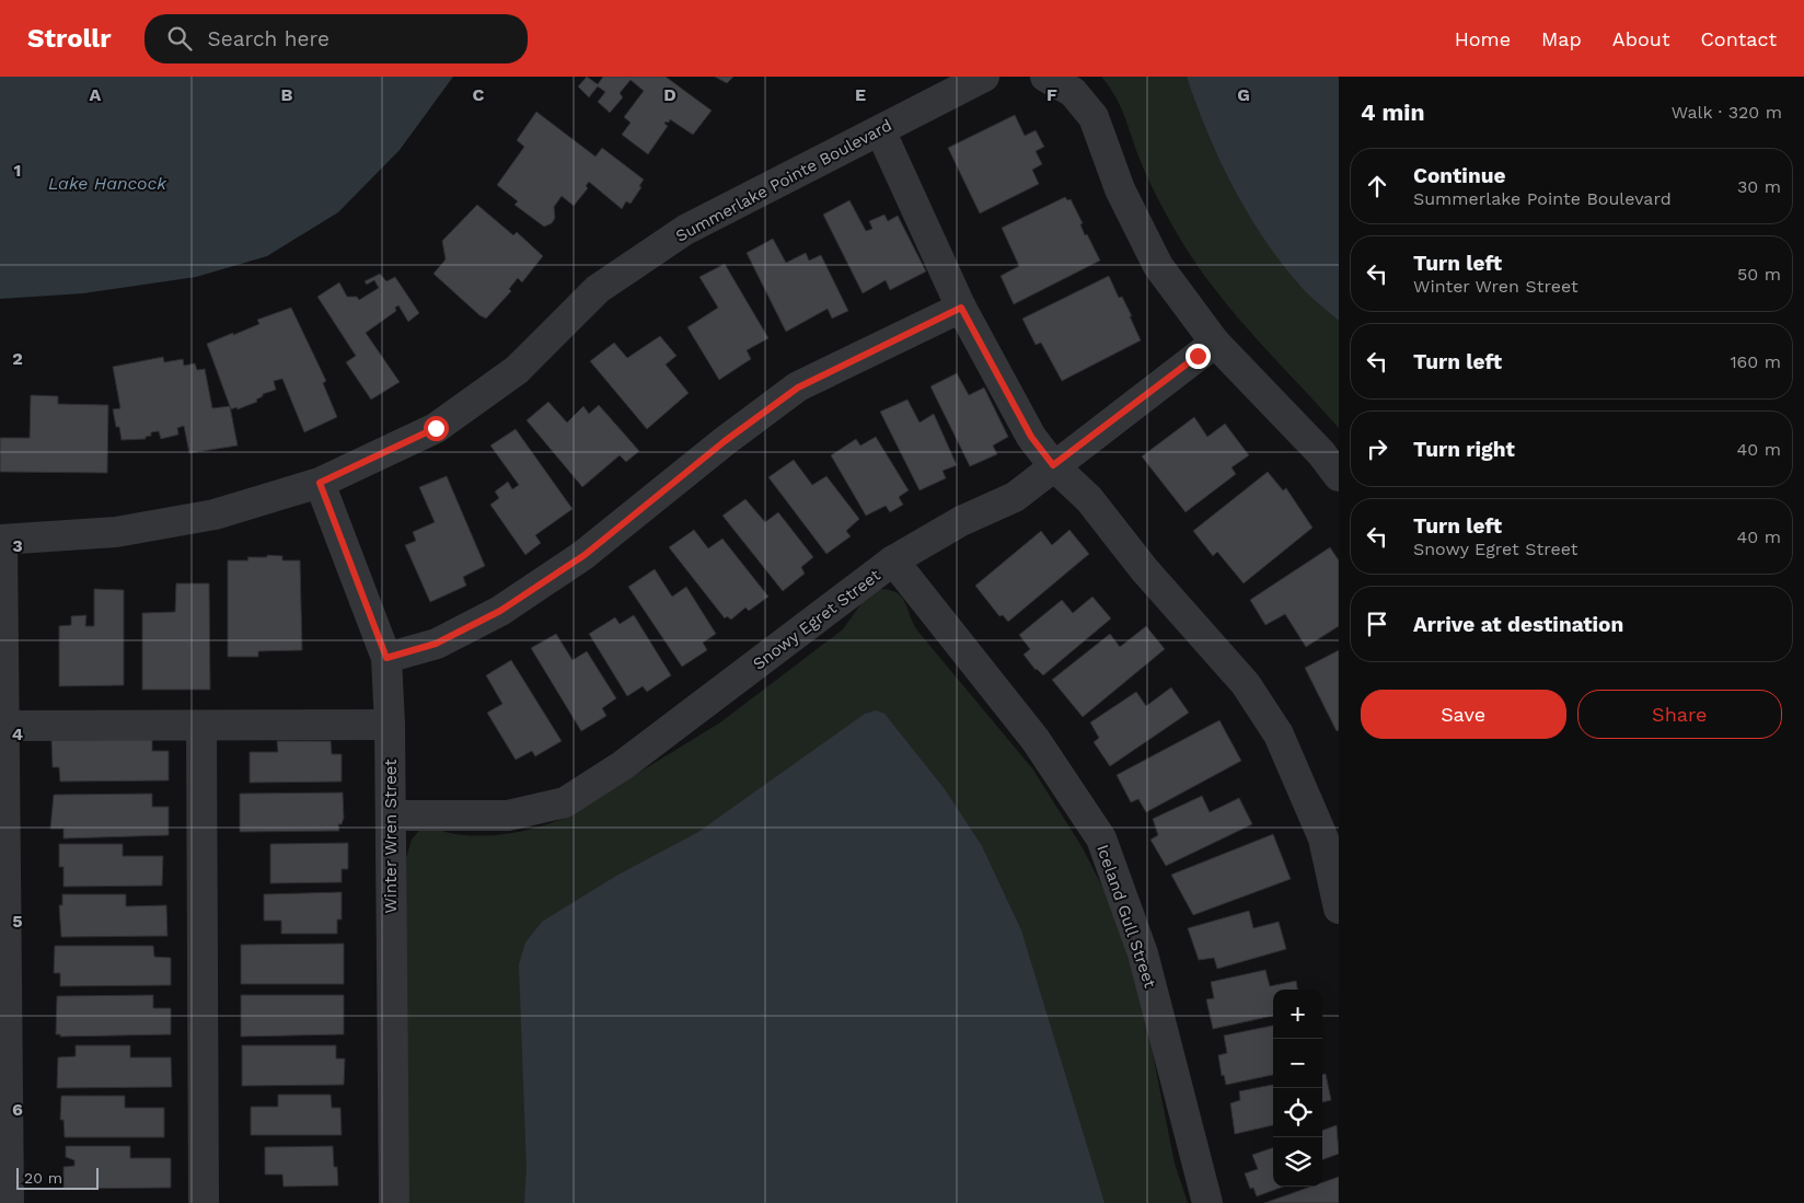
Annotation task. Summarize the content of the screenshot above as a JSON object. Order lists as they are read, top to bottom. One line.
{"streets":{"street":["Summerlake Pointe Boulevard","Snowy Egret Street","Winter Wren Street","Iceland Gull Street"]},"crossings":[["Summerlake Pointe Boulevard","Winter Wren Street"],["Snowy Egret Street","Winter Wren Street"],["Snowy Egret Street","Iceland Gull Street"]],"water":["Lake Hancock"],"scale_bar":"20 m","page":{"header":"Strollr","search":"Search here","nav":["Home","Map","About","Contact"],"heading":["4 min","Walk · 320 m"],"list":[["Continue","Summerlake Pointe Boulevard","30 m"],["Turn left","Winter Wren Street","50 m"],["Turn left","160 m"],["Turn right","40 m"],["Turn left","Snowy Egret Street","40 m"],"Arrive at destination"],"buttons":["Save","Share"],"map_buttons":["+","−"],"scale":"20 m"},"grid":{"columns":["A","B","C","D","E","F","G"],"rows":["1","2","3","4","5","6"]}}
